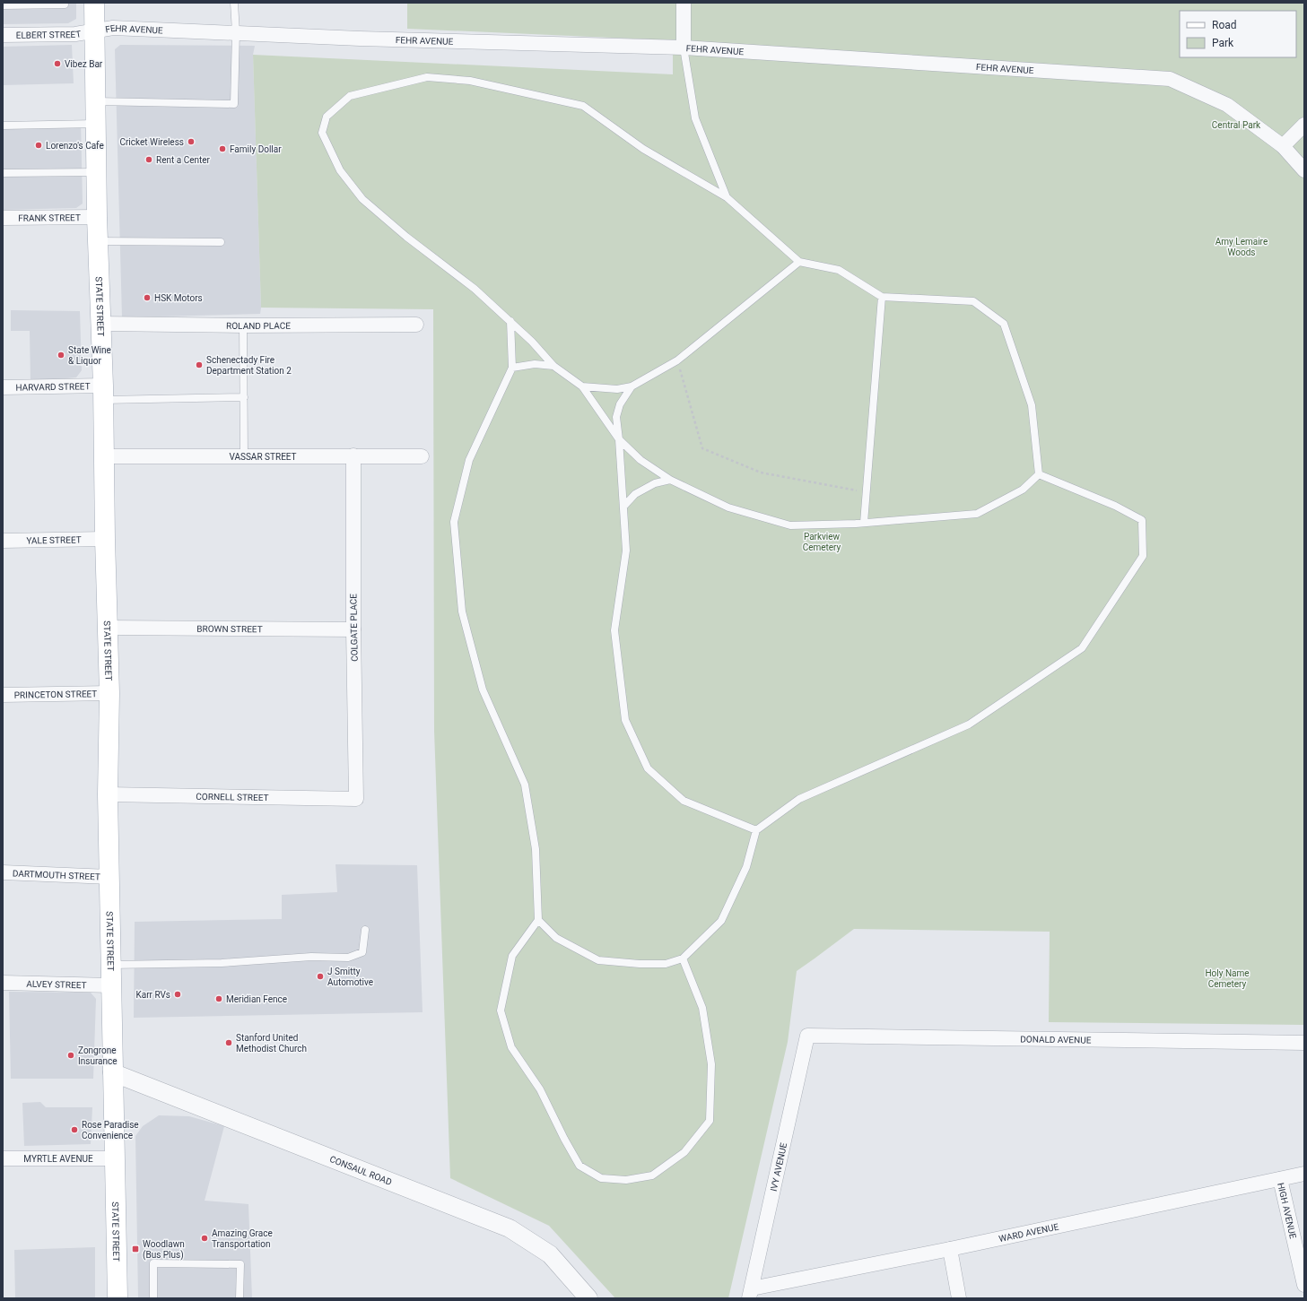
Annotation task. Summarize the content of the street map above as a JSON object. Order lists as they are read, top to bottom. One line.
{"streets":{"main road":["STATE STREET"],"street":["FEHR AVENUE","ELBERT STREET","FRANK STREET","ROLAND PLACE","HARVARD STREET","VASSAR STREET","YALE STREET","COLGATE PLACE","BROWN STREET","PRINCETON STREET","CORNELL STREET","DARTMOUTH STREET","ALVEY STREET","DONALD AVENUE","MYRTLE AVENUE","IVY AVENUE","CONSAUL ROAD","HIGH AVENUE","WARD AVENUE"]},"crossings":[["FEHR AVENUE","ELBERT STREET"],["FEHR AVENUE","STATE STREET"],["ELBERT STREET","STATE STREET"],["FRANK STREET","STATE STREET"],["STATE STREET","ROLAND PLACE"],["STATE STREET","HARVARD STREET"],["STATE STREET","VASSAR STREET"],["STATE STREET","YALE STREET"],["STATE STREET","BROWN STREET"],["STATE STREET","PRINCETON STREET"],["STATE STREET","CORNELL STREET"],["STATE STREET","DARTMOUTH STREET"],["STATE STREET","ALVEY STREET"],["STATE STREET","MYRTLE AVENUE"],["STATE STREET","CONSAUL ROAD"],["VASSAR STREET","COLGATE PLACE"],["COLGATE PLACE","BROWN STREET"],["COLGATE PLACE","CORNELL STREET"],["DONALD AVENUE","IVY AVENUE"],["IVY AVENUE","WARD AVENUE"],["HIGH AVENUE","WARD AVENUE"]],"parks":["Central Park","Amy Lemaire Woods","Parkview Cemetery","Holy Name Cemetery"],"places":{"other":["Vibez Bar","Cricket Wireless","Lorenzo's Cafe","Family Dollar","Rent a Center","HSK Motors","State Wine & Liquor","Schenectady Fire Department Station 2","J Smitty Automotive","Karr RVs","Meridian Fence","Stanford United Methodist Church","Zongrone Insurance","Rose Paradise Convenience","Amazing Grace Transportation"],"transit":["Woodlawn (Bus Plus)"]},"legend":["Road","Park"]}
